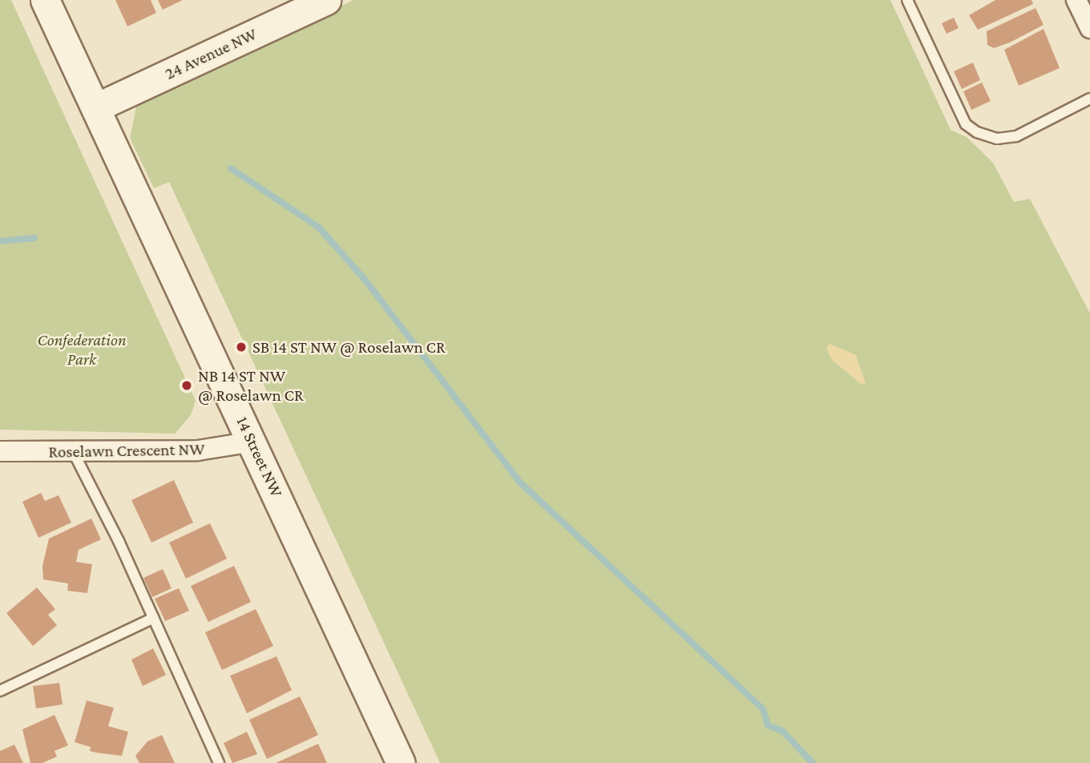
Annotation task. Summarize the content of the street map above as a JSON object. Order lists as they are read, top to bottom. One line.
{"streets":{"main road":["24 Avenue NW","14 Street NW"],"street":["Roselawn Crescent NW"]},"crossings":[["24 Avenue NW","14 Street NW"],["Roselawn Crescent NW","14 Street NW"]],"parks":["Confederation Park"],"places":["SB 14 ST NW @ Roselawn CR","NB 14 ST NW @ Roselawn CR"]}
